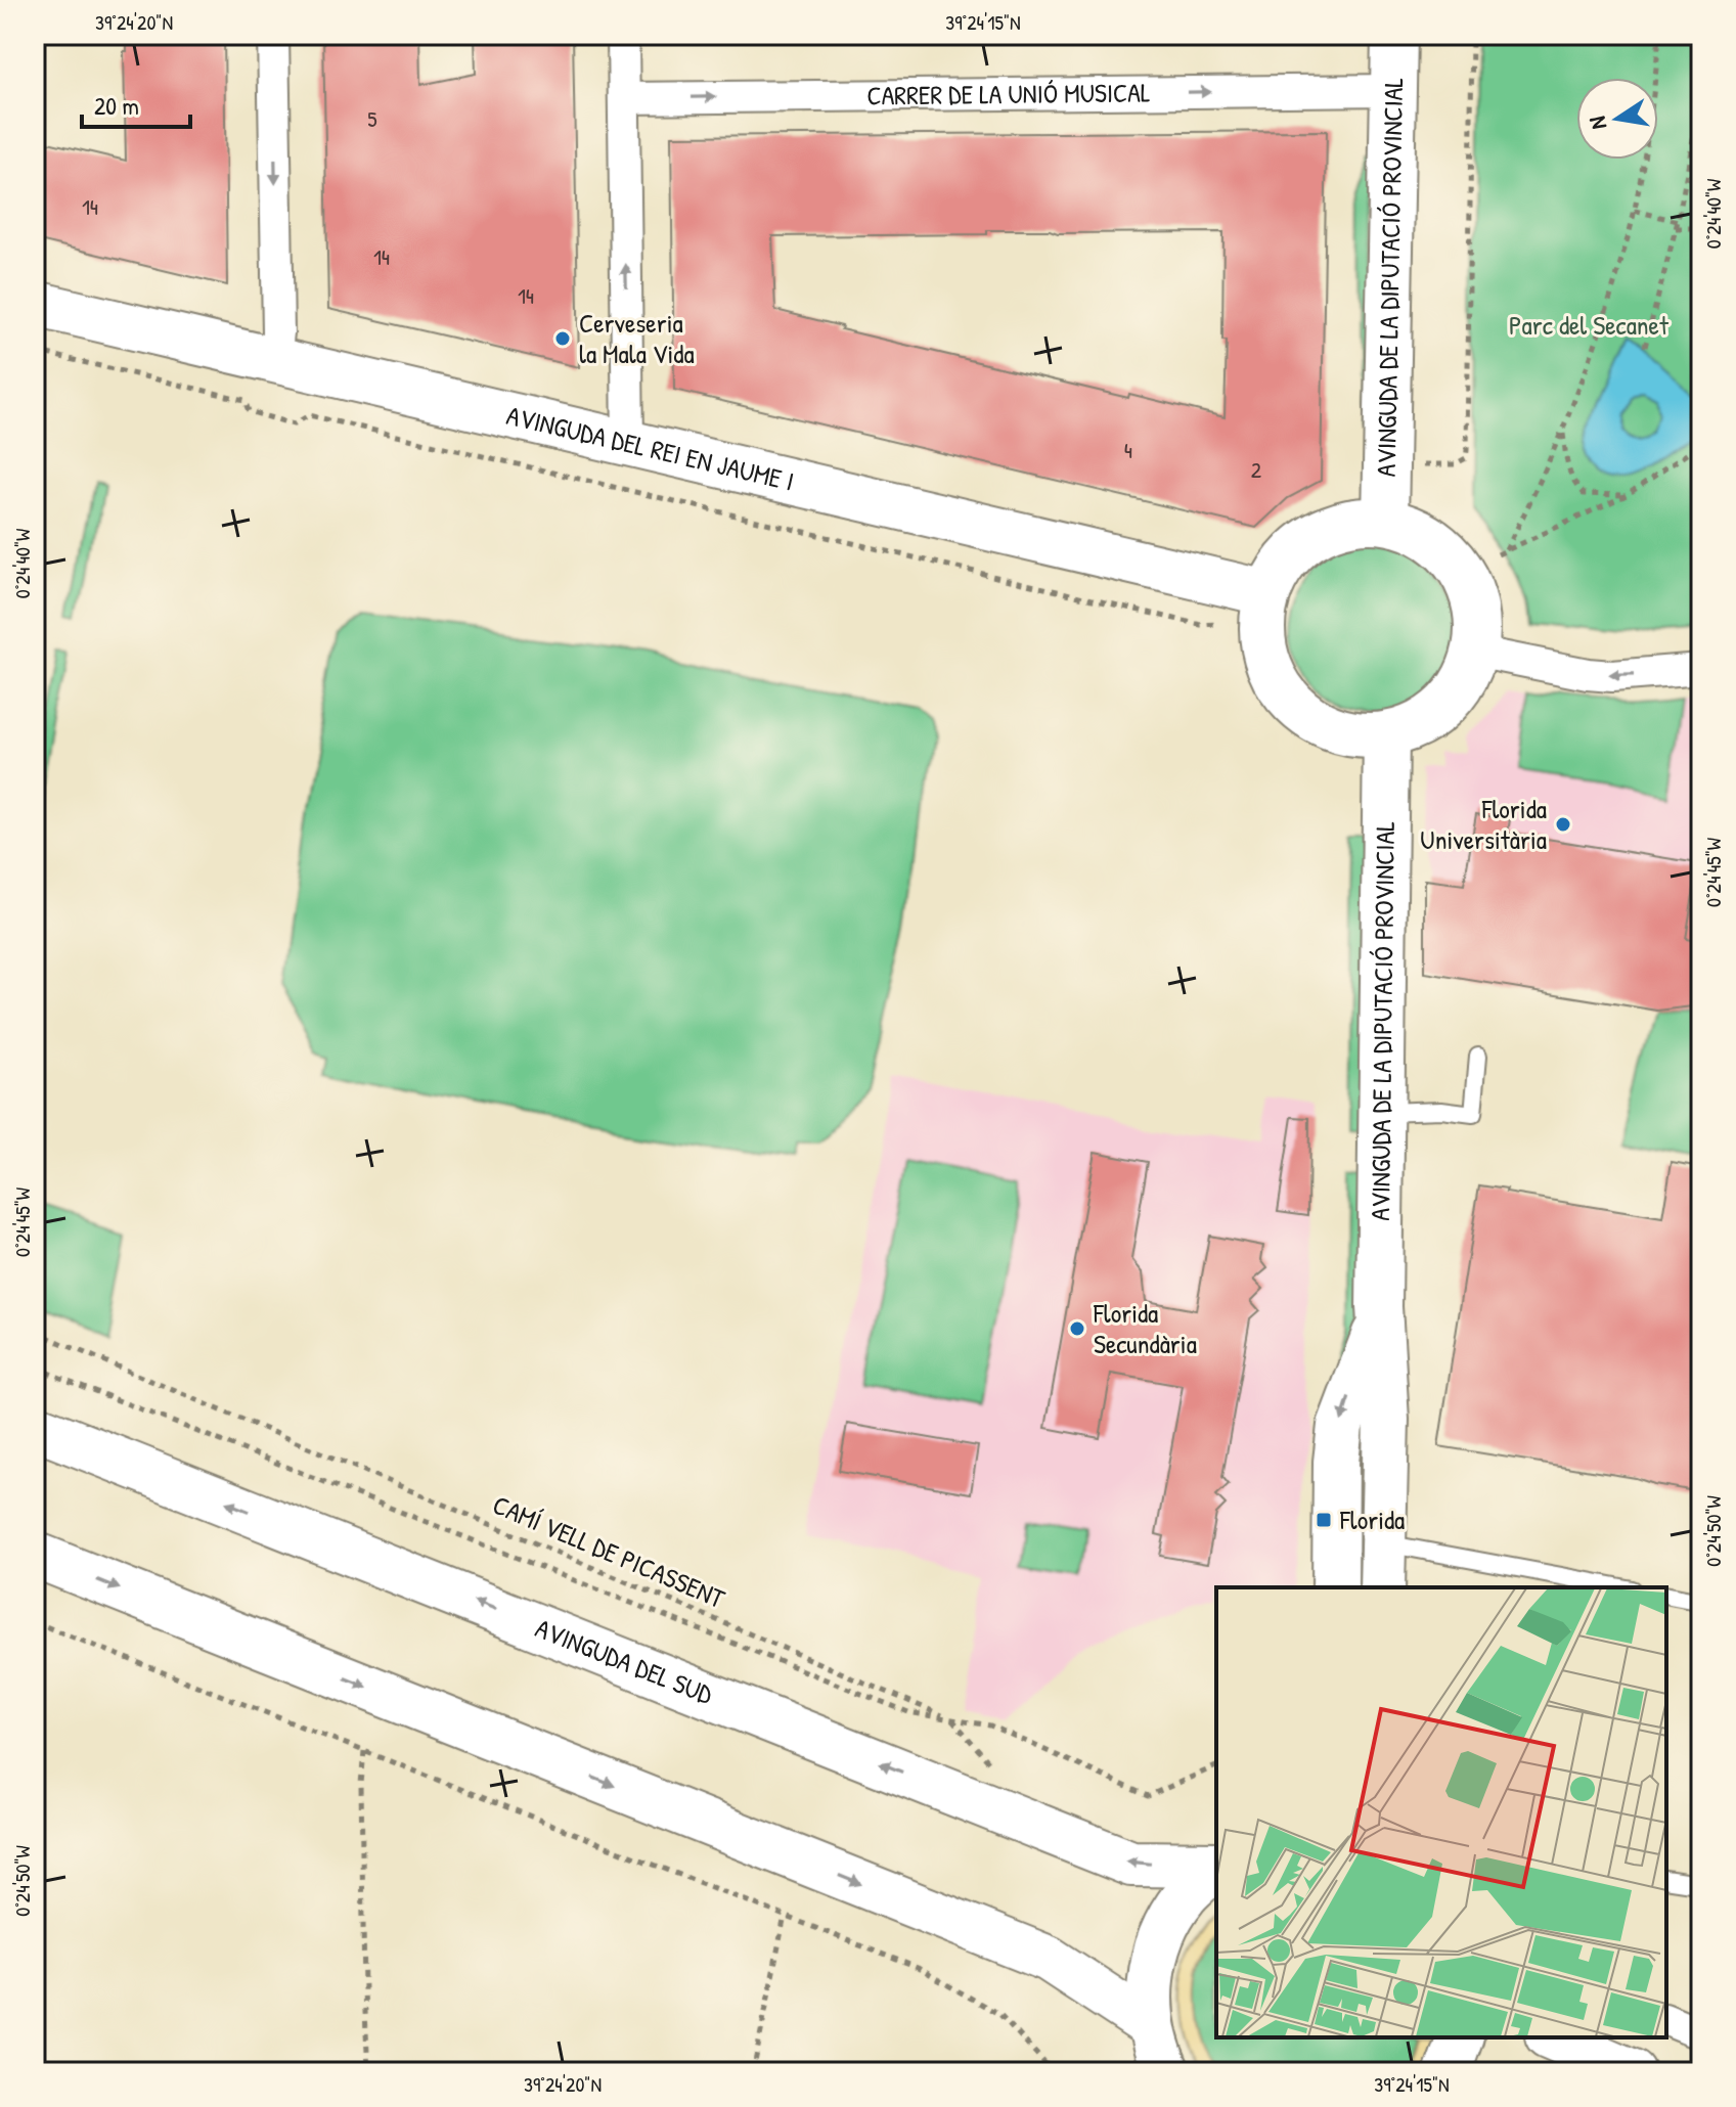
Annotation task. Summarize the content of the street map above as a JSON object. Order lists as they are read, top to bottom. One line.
{"streets":{"street":["CARRER DE LA UNIÓ MUSICAL","AVINGUDA DE LA DIPUTACIÓ PROVINCIAL","AVINGUDA DEL REI EN JAUME I","AVINGUDA DEL SUD"],"path":["CAMÍ VELL DE PICASSENT"]},"crossings":[["CARRER DE LA UNIÓ MUSICAL","AVINGUDA DE LA DIPUTACIÓ PROVINCIAL"],["AVINGUDA DE LA DIPUTACIÓ PROVINCIAL","AVINGUDA DEL REI EN JAUME I"]],"one_way":["CARRER DE LA UNIÓ MUSICAL"],"parks":["Parc del Secanet"],"places":{"other":["Cerveseria la Mala Vida","Florida Universitària","Florida Secundària"],"transit":["Florida"]},"house_numbers":["5","14","14","14","4","2"],"scale_bar":"20 m","north":"left","coordinates":["39°24'20\"N","39°24'15\"N","0°24'40\"W","0°24'45\"W","0°24'50\"W"]}
